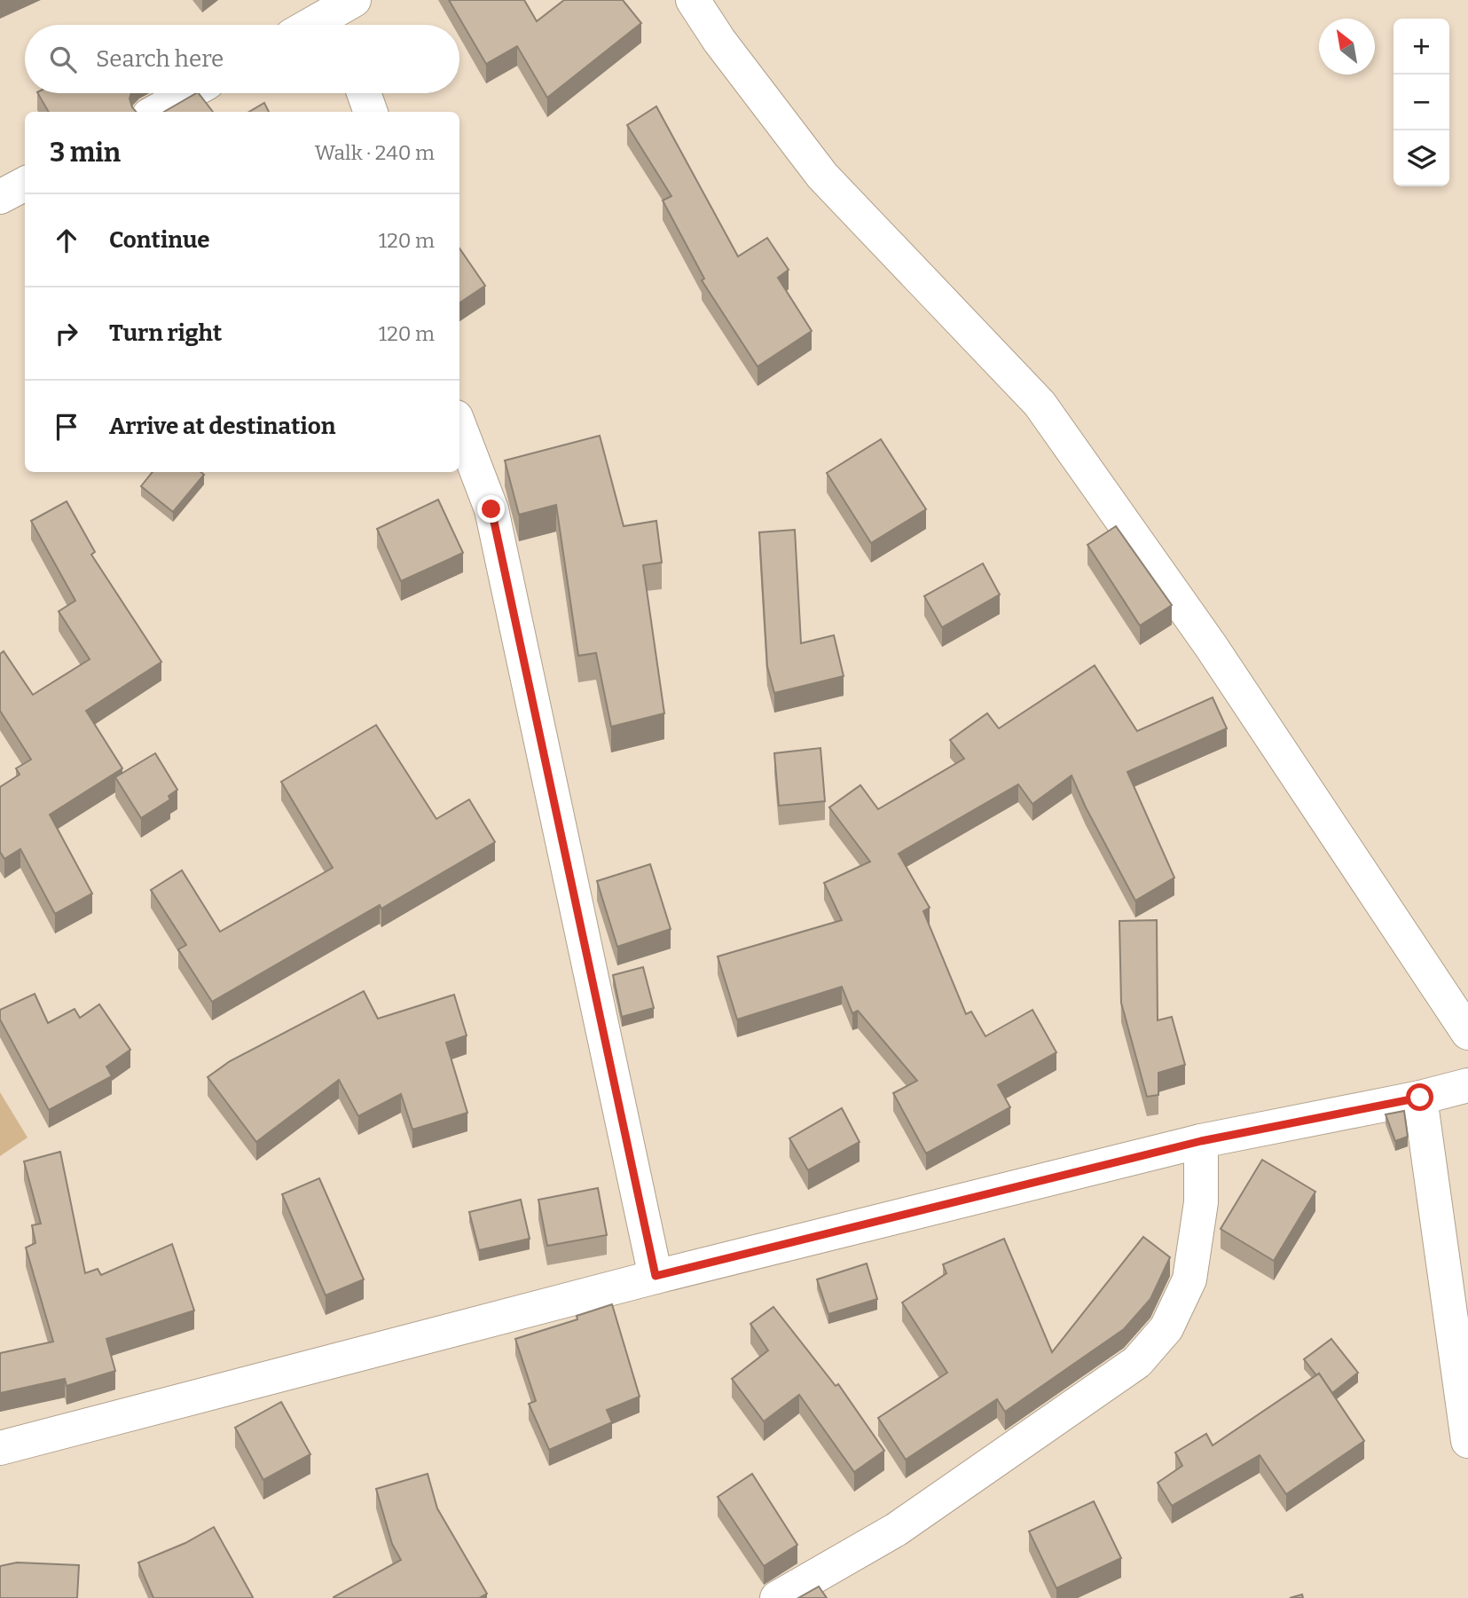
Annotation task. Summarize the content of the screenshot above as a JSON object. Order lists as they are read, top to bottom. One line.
{"north":"top left","page":{"map_buttons":["+","−"],"search":"Search here","heading":["3 min","Walk · 240 m"],"list":[["Continue","120 m"],["Turn right","120 m"],"Arrive at destination"]}}
